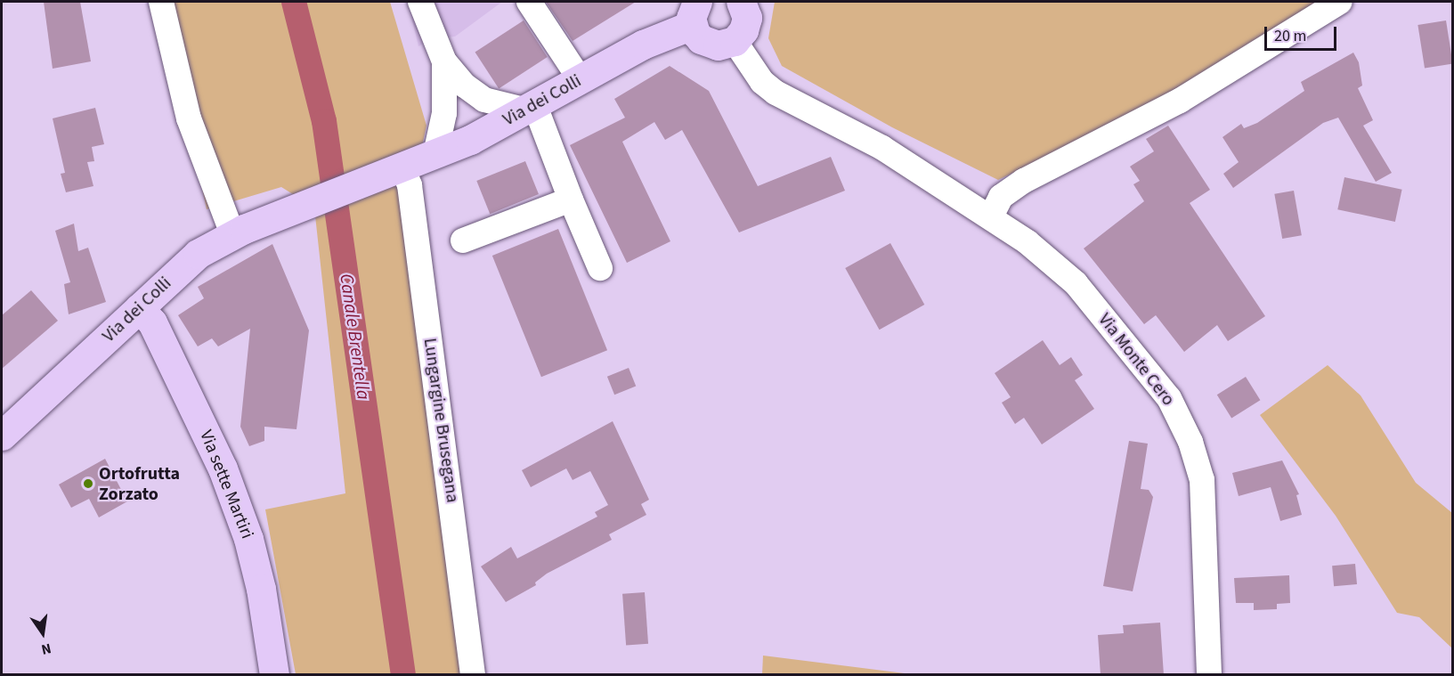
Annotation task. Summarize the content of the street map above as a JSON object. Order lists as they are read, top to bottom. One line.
{"streets":{"main road":["Via dei Colli","Via sette Martiri"],"street":["Via Monte Cero","Lungargine Brusegana"]},"crossings":[["Via dei Colli","Via Monte Cero"],["Via dei Colli","Lungargine Brusegana"],["Via dei Colli","Via sette Martiri"]],"water":["Canale Brentella"],"places":["Ortofrutta Zorzato"],"scale_bar":"20 m","north":"bottom"}
